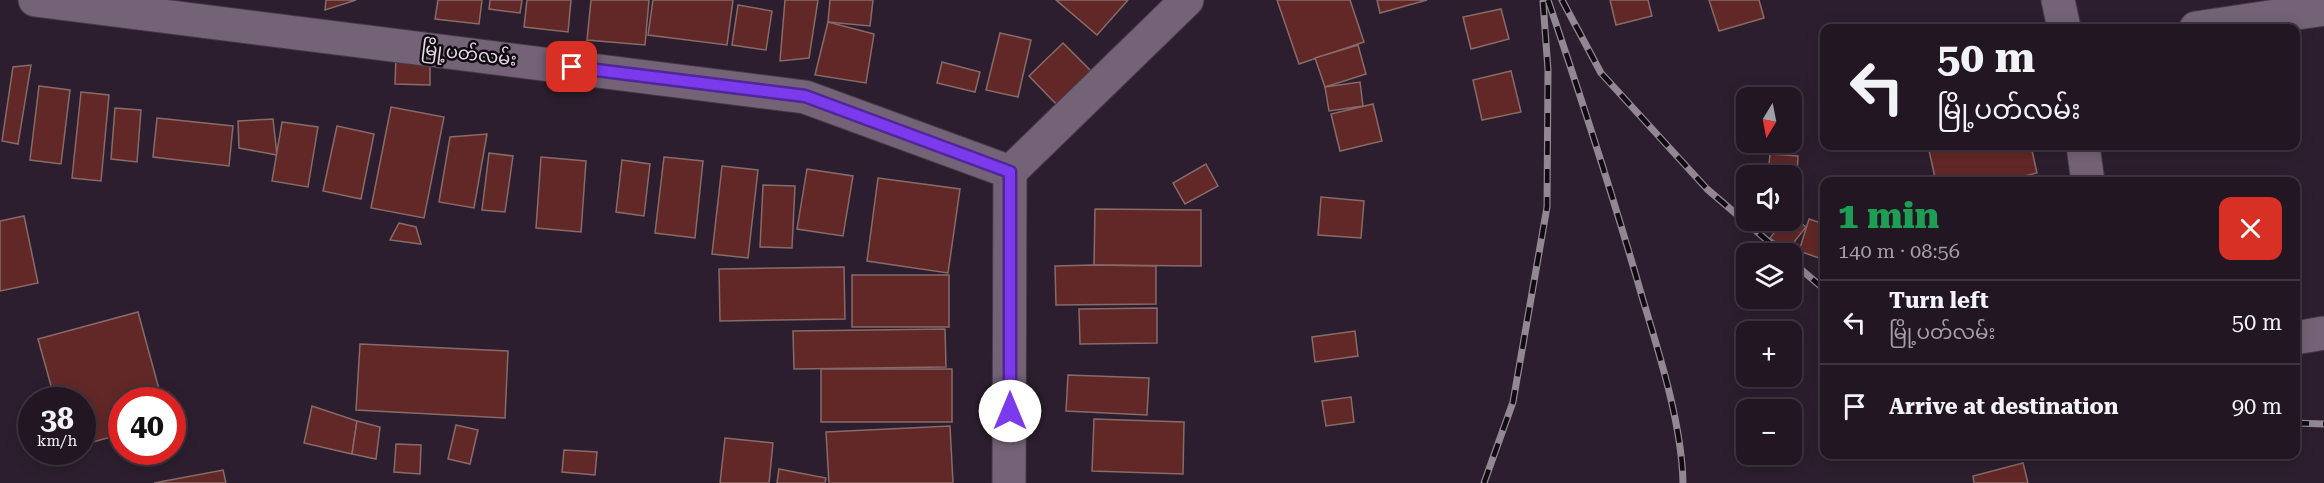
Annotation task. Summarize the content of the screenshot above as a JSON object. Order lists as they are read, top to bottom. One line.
{"streets":{"street":["မြို့ပတ်လမ်း"]},"north":"bottom","page":{"turn":["50 m","မြို့ပတ်လမ်း"],"map_buttons":["+","−"],"heading":["1 min","140 m · 08:56"],"list":[{"name":"Turn left","note":"မြို့ပတ်လမ်း","value":"50 m"},{"name":"Arrive at destination","value":"90 m"}],"speed":"38 km/h","limit":"40"}}
